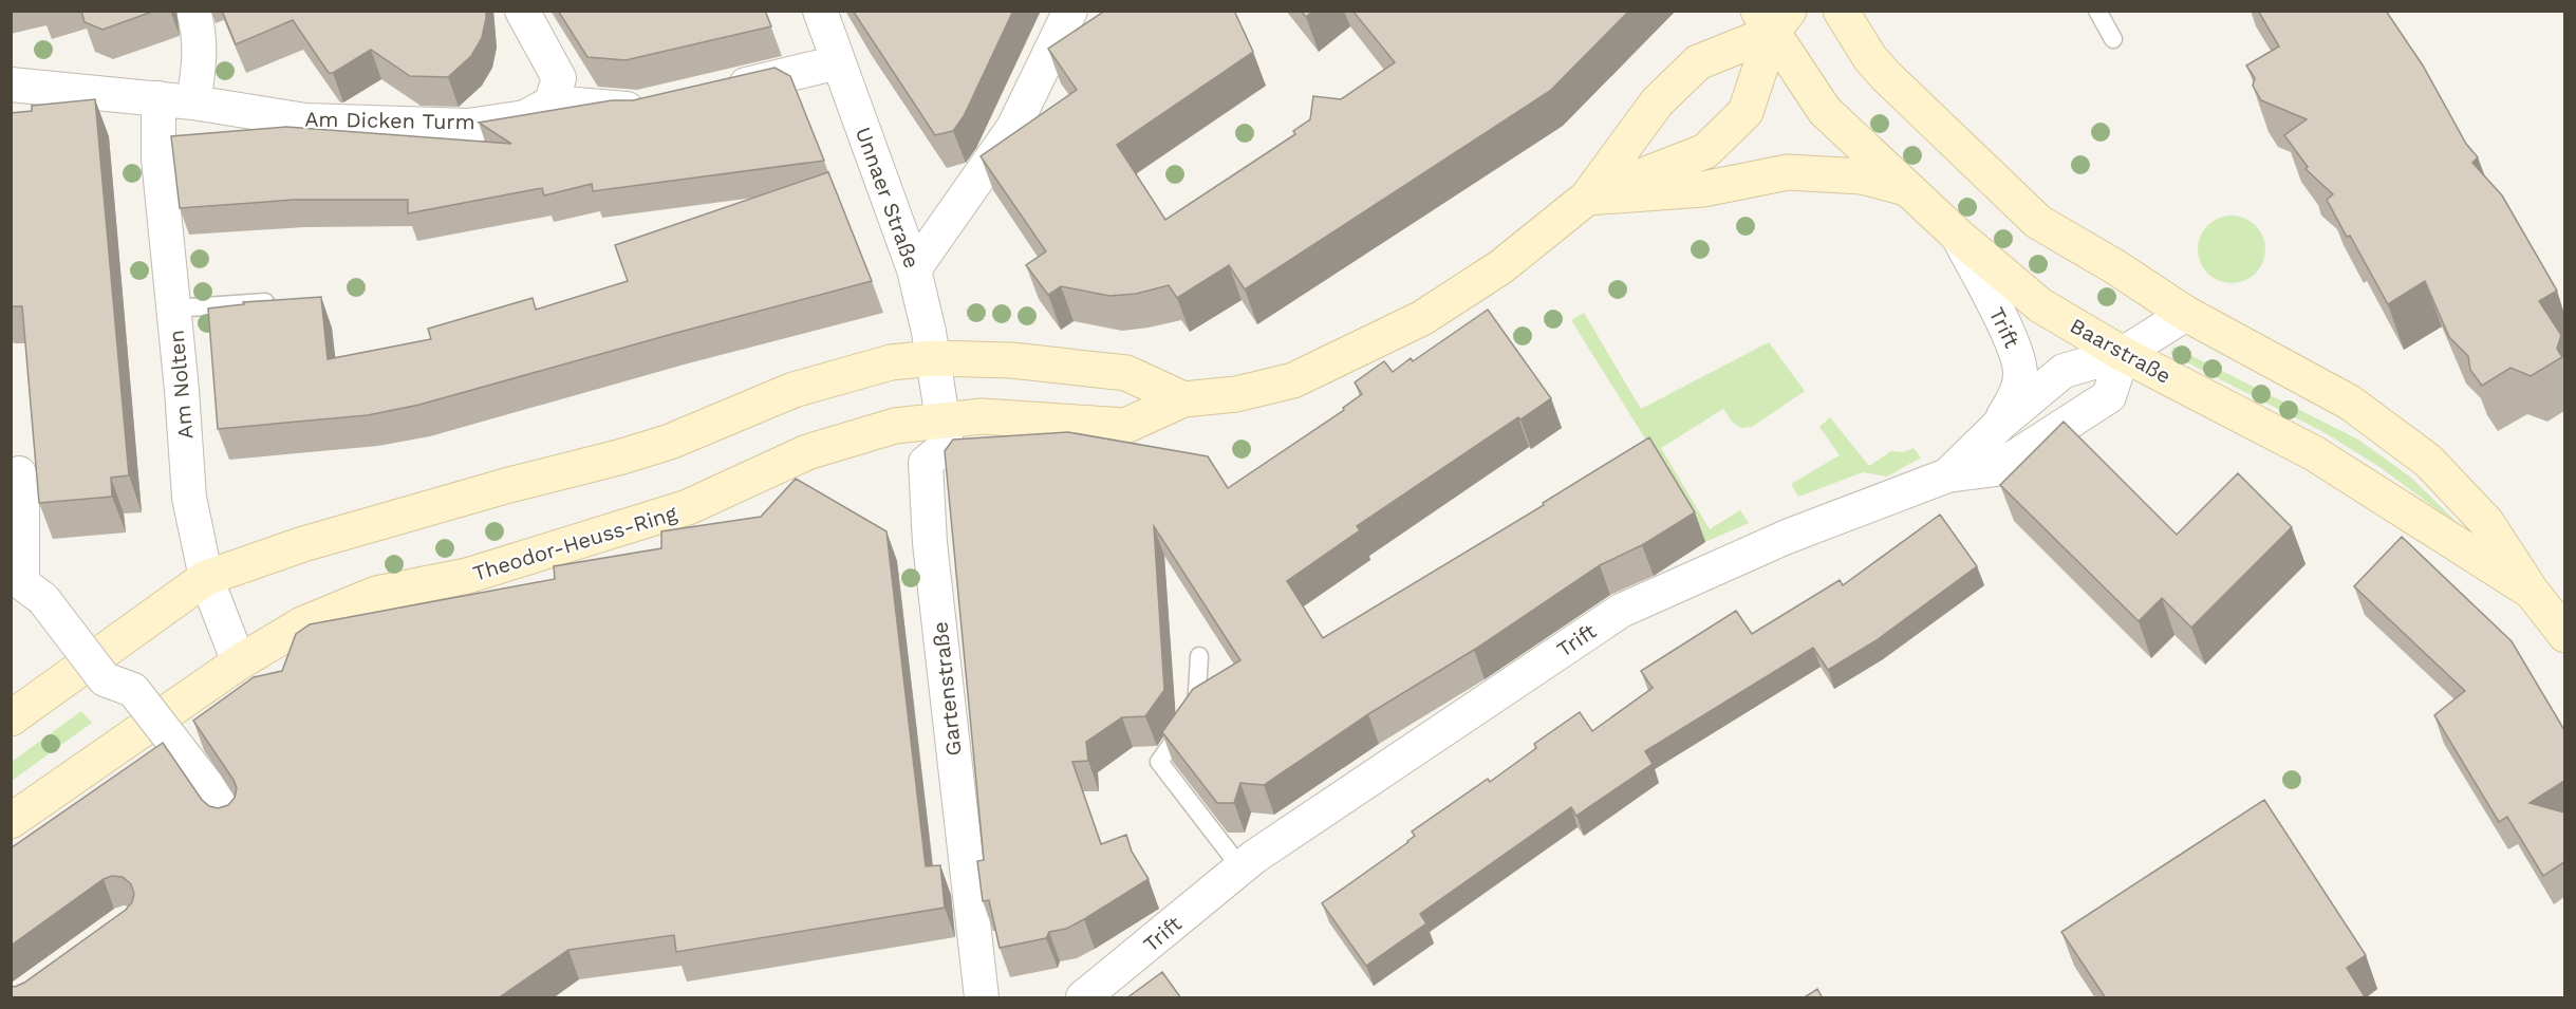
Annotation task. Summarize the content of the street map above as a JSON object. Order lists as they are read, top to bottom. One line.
{"streets":{"main road":["Baarstraße","Theodor-Heuss-Ring"],"street":["Am Dicken Turm","Unnaer Straße","Trift","Am Nolten","Gartenstraße"]},"crossings":[["Am Dicken Turm","Am Nolten"],["Unnaer Straße","Theodor-Heuss-Ring"],["Unnaer Straße","Gartenstraße"],["Trift","Baarstraße"],["Baarstraße","Theodor-Heuss-Ring"],["Am Nolten","Theodor-Heuss-Ring"],["Theodor-Heuss-Ring","Gartenstraße"]]}
